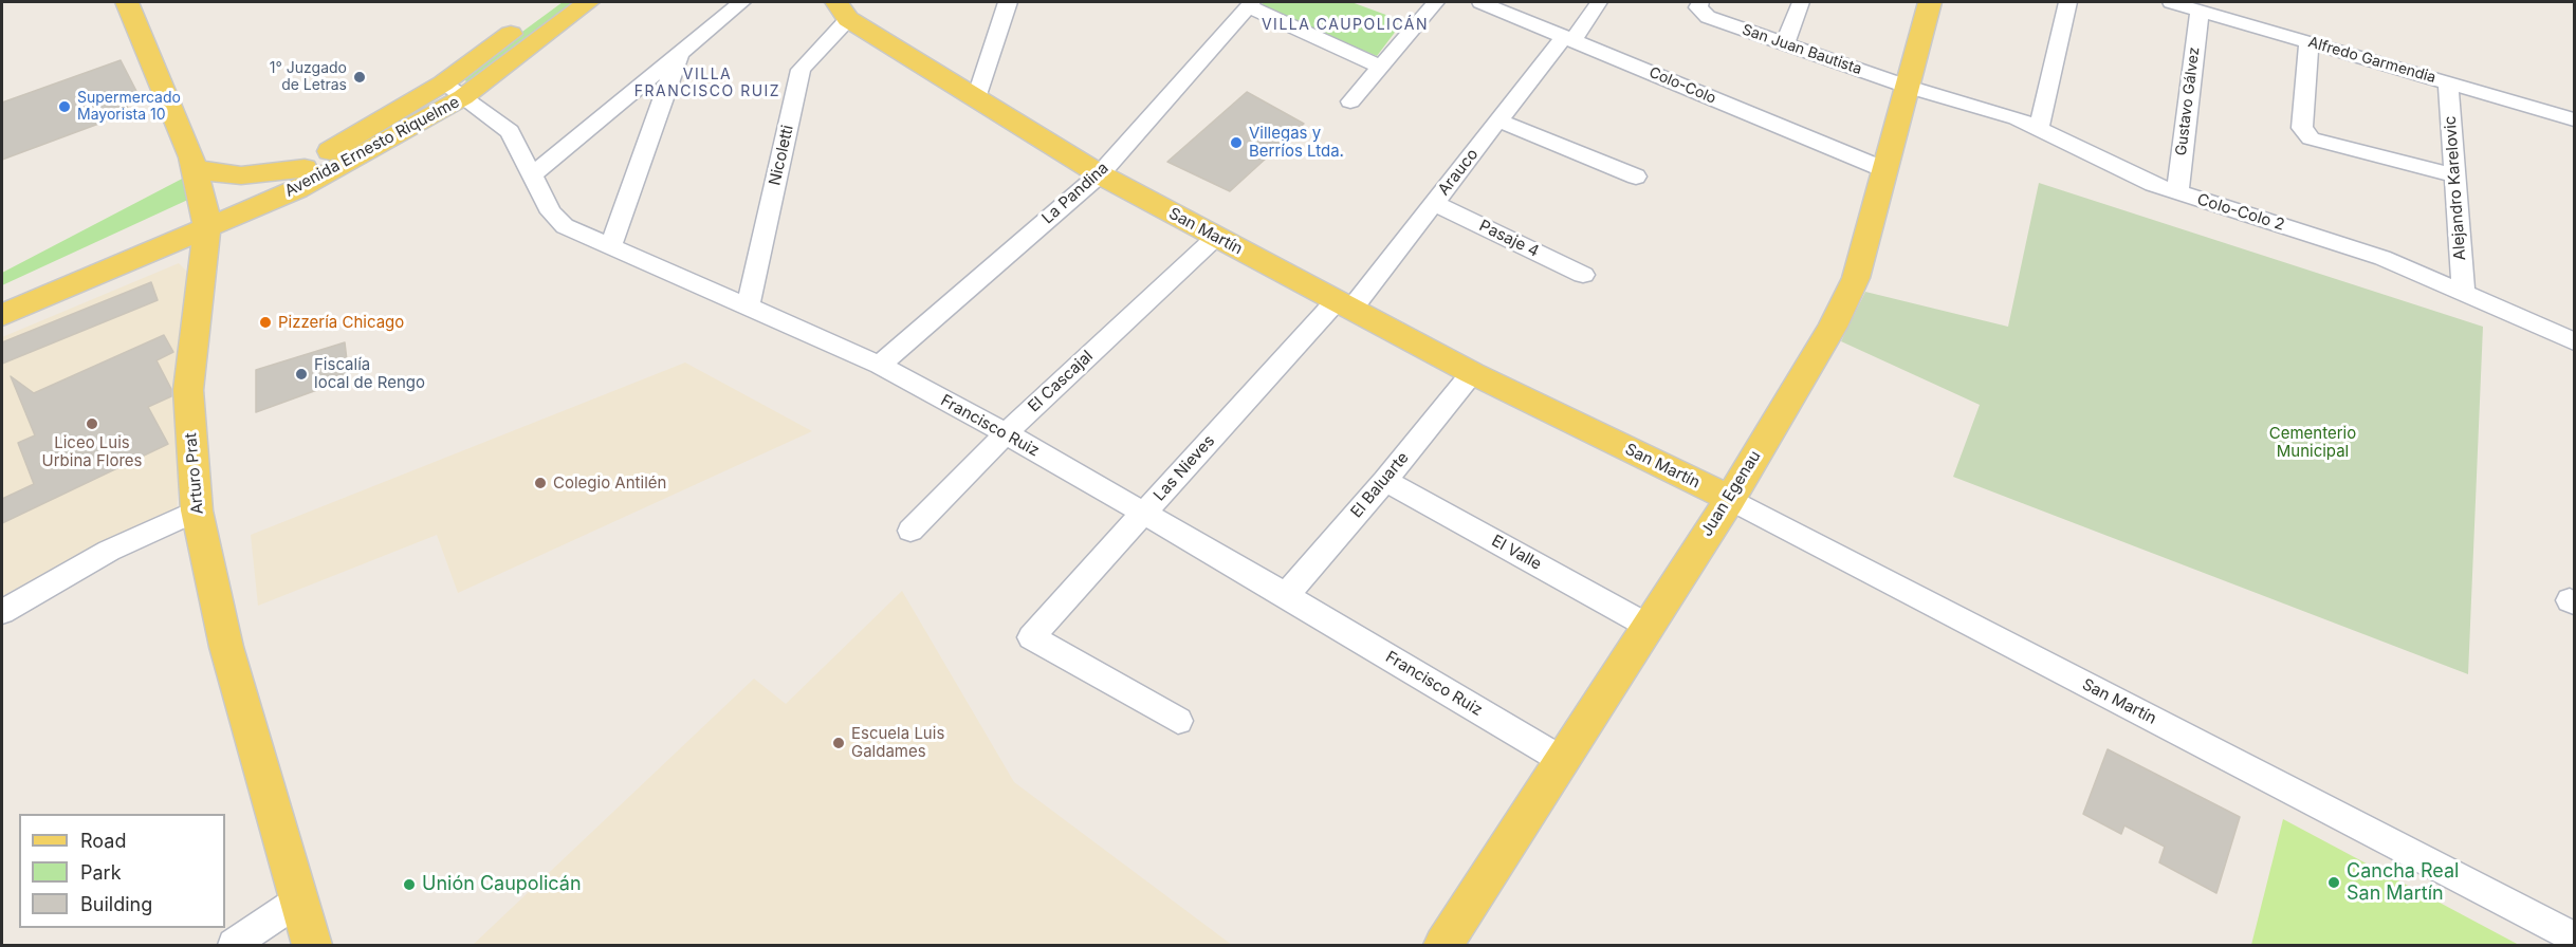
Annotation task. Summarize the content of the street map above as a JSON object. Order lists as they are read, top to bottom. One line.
{"streets":{"main road":["Avenida Ernesto Riquelme","San Martín","Arturo Prat","Juan Egenau"],"street":["San Juan Bautista","Alfredo Garmendia","Colo-Colo","Gustavo Gálvez","Nicoletti","Arauco","Alejandro Karelovic","La Pandina","Colo-Colo 2","Pasaje 4","El Cascajal","Francisco Ruiz","Las Nieves","El Baluarte","El Valle"]},"crossings":[["San Juan Bautista","Colo-Colo 2"],["San Juan Bautista","Juan Egenau"],["Alfredo Garmendia","Gustavo Gálvez"],["Alfredo Garmendia","Alejandro Karelovic"],["Colo-Colo","Arauco"],["Colo-Colo","Juan Egenau"],["Gustavo Gálvez","Colo-Colo 2"],["Avenida Ernesto Riquelme","Francisco Ruiz"],["Avenida Ernesto Riquelme","Arturo Prat"],["Nicoletti","San Martín"],["Nicoletti","Francisco Ruiz"],["Arauco","San Martín"],["Arauco","Pasaje 4"],["Arauco","Las Nieves"],["Alejandro Karelovic","Colo-Colo 2"],["La Pandina","San Martín"],["La Pandina","Francisco Ruiz"],["Colo-Colo 2","Juan Egenau"],["San Martín","El Cascajal"],["San Martín","Las Nieves"],["San Martín","El Baluarte"],["San Martín","Juan Egenau"],["El Cascajal","Francisco Ruiz"],["Francisco Ruiz","Las Nieves"],["Francisco Ruiz","El Baluarte"],["Francisco Ruiz","Juan Egenau"],["El Baluarte","El Valle"],["Juan Egenau","El Valle"]],"districts":["VILLA CAUPOLICÁN","VILLA FRANCISCO RUIZ"],"parks":["Cementerio Municipal"],"places":["1° Juzgado de Letras","Supermercado Mayorista 10","Villegas y Berríos Ltda.","Pizzería Chicago","Fiscalía local de Rengo","Liceo Luis Urbina Flores","Colegio Antilén","Escuela Luis Galdames","Cancha Real San Martín","Unión Caupolicán"],"legend":["Road","Park","Building"]}
